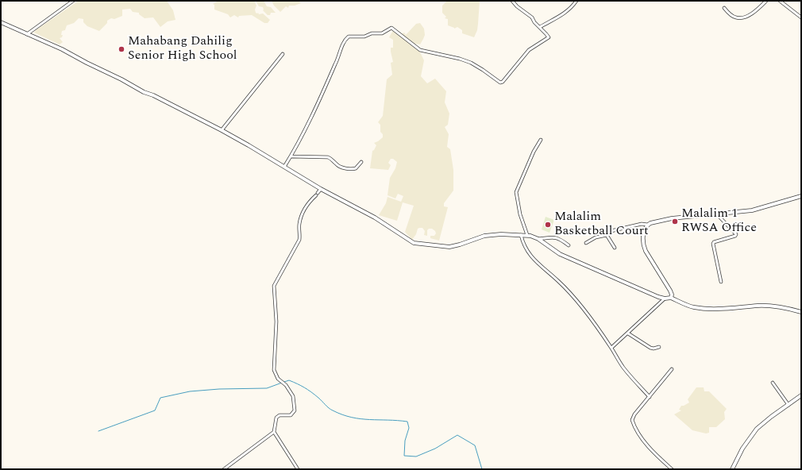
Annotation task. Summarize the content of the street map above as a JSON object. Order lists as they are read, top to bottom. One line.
{"places":["Mahabang Dahilig Senior High School","Malalim 1 RWSA Office","Malalim Basketball Court"]}
